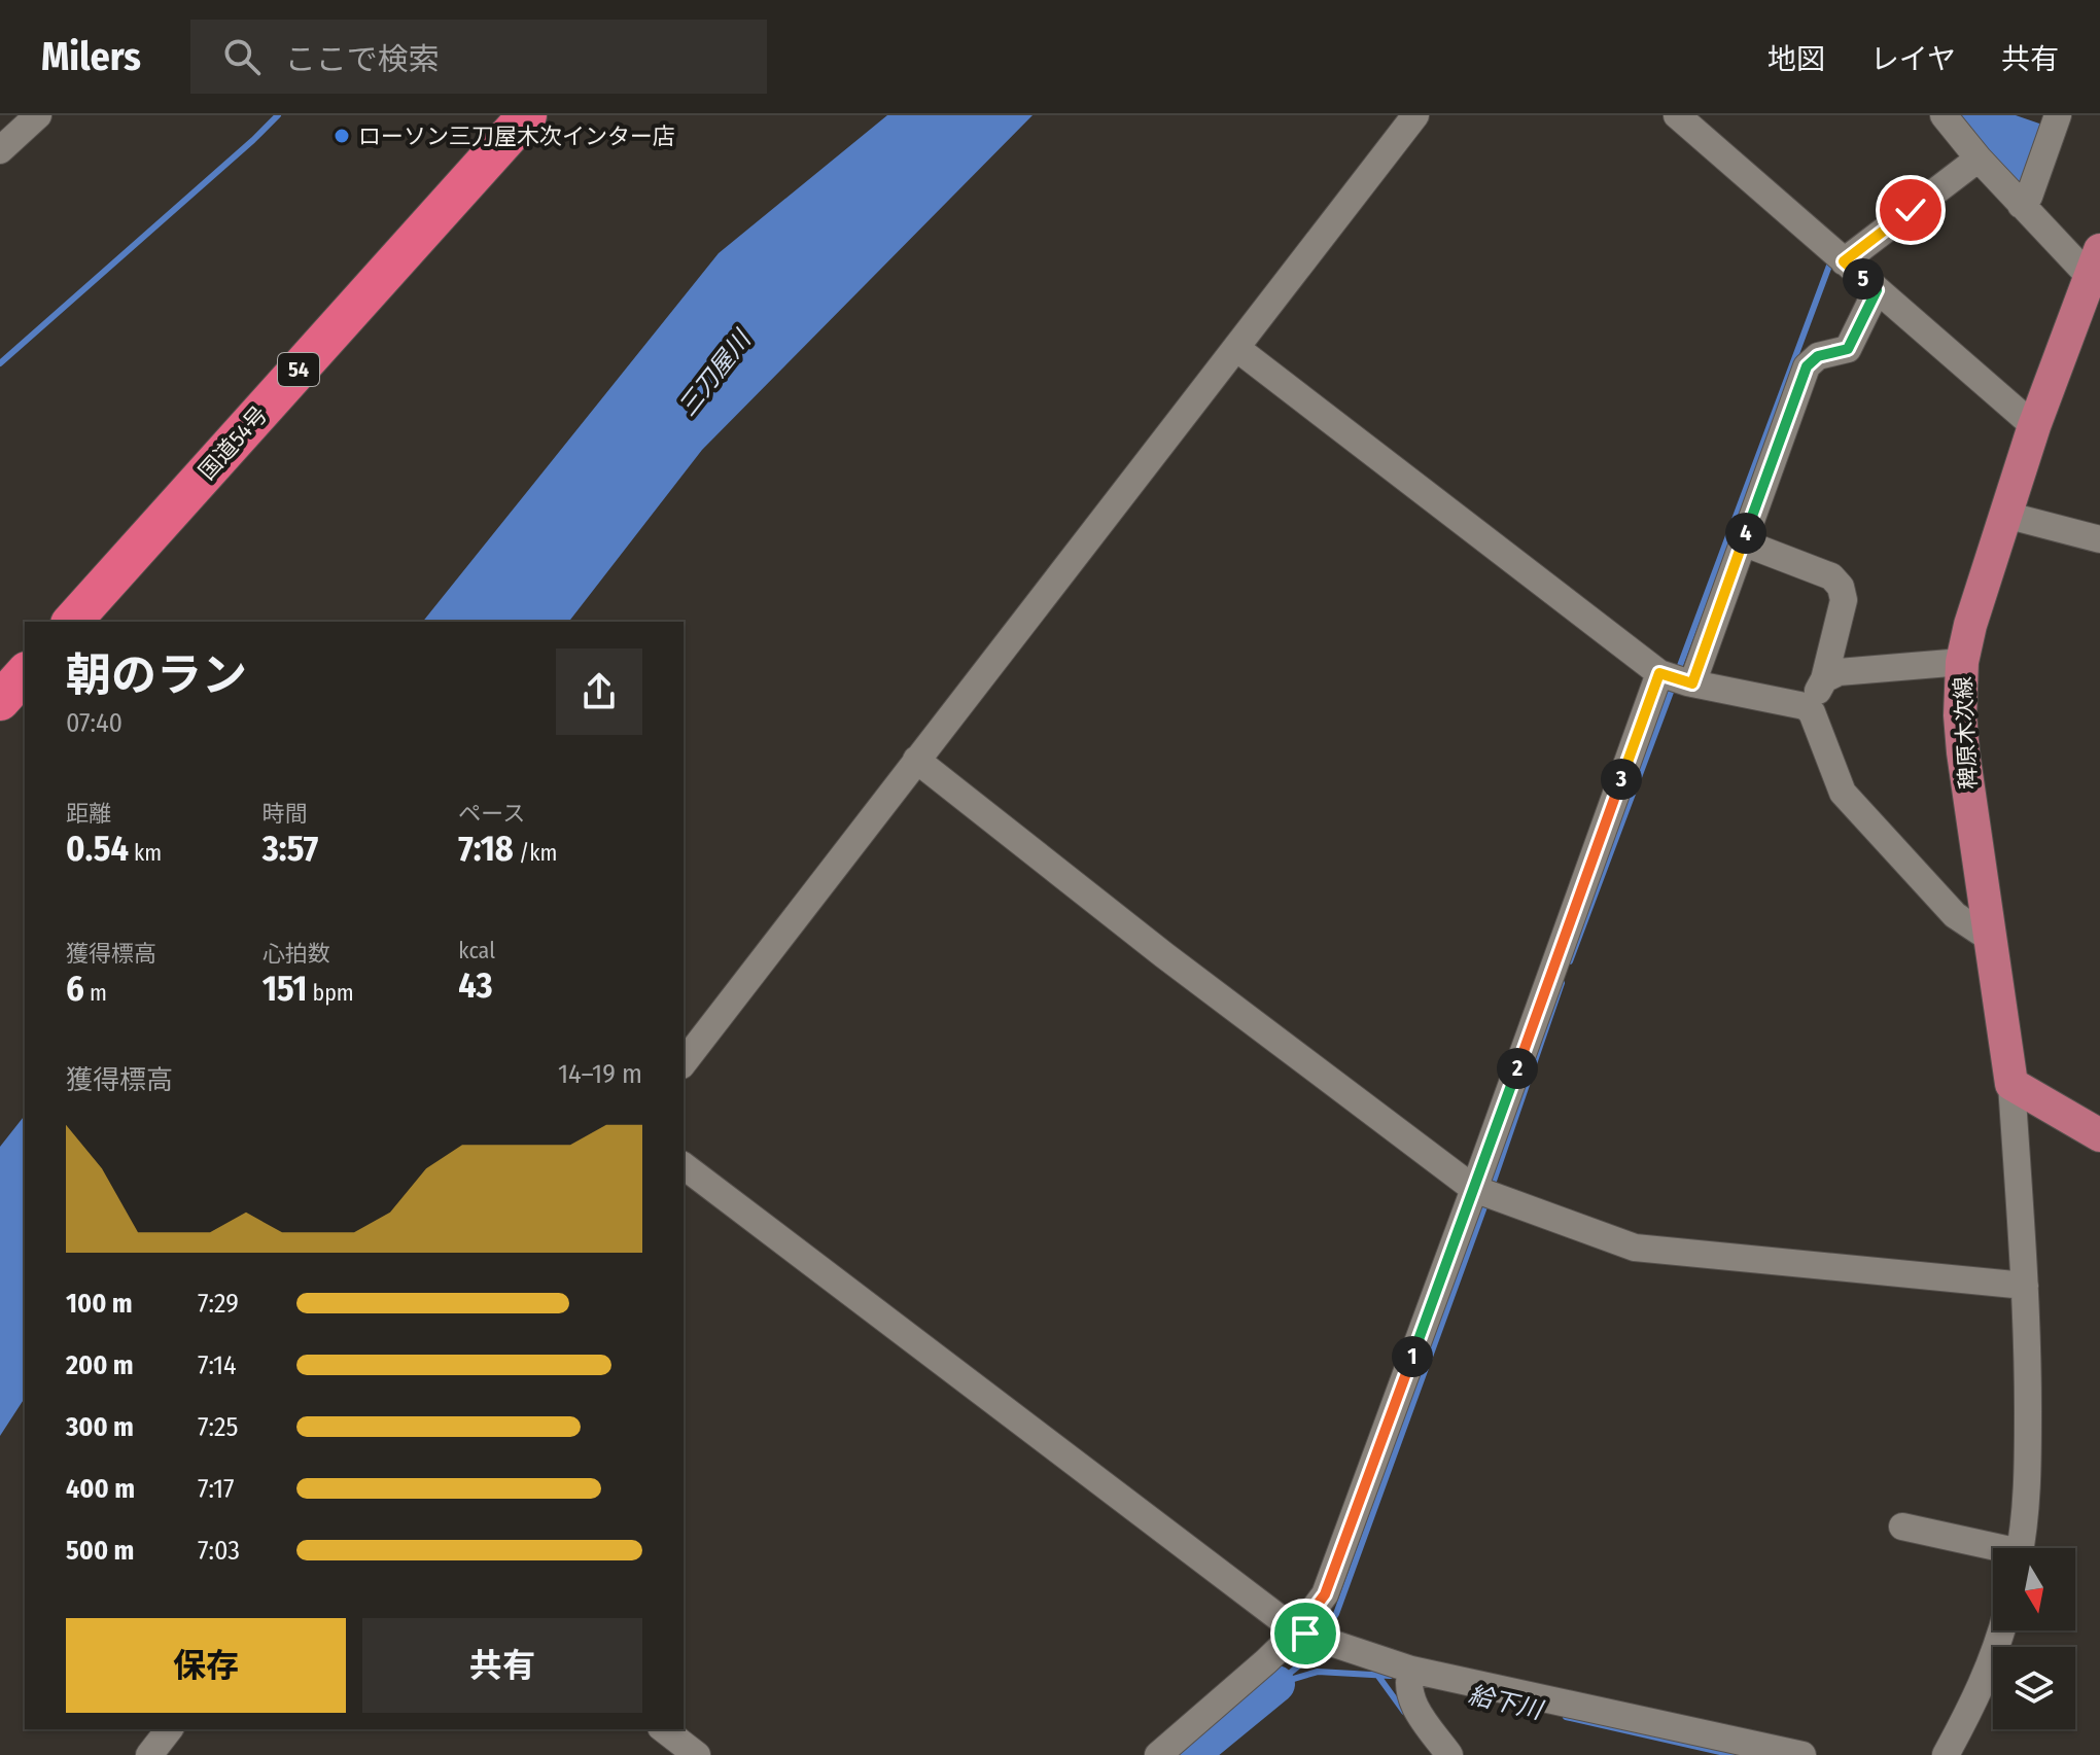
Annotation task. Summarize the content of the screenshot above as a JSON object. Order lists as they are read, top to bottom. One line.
{"streets":{"highway":["54","国道54号"],"main road":["稗原木次線"]},"water":["三刀屋川","給下川"],"places":["ローソン三刀屋木次インター店"],"north":"bottom","page":{"header":"Milers","search":"ここで検索","nav":["地図","レイヤ","共有"],"pins":["5","4","3","2","1"],"heading":["朝のラン","07:40"],"stats":[["距離","0.54 km"],["時間","3:57"],["ペース","7:18 /km"],["獲得標高","6 m"],["心拍数","151 bpm"],["kcal","43"]],"chart":["獲得標高","14–19 m"],"list":[{"name":"100 m","note":"7:29"},{"name":"200 m","note":"7:14"},{"name":"300 m","note":"7:25"},{"name":"400 m","note":"7:17"},{"name":"500 m","note":"7:03"}],"buttons":["保存","共有"]}}
